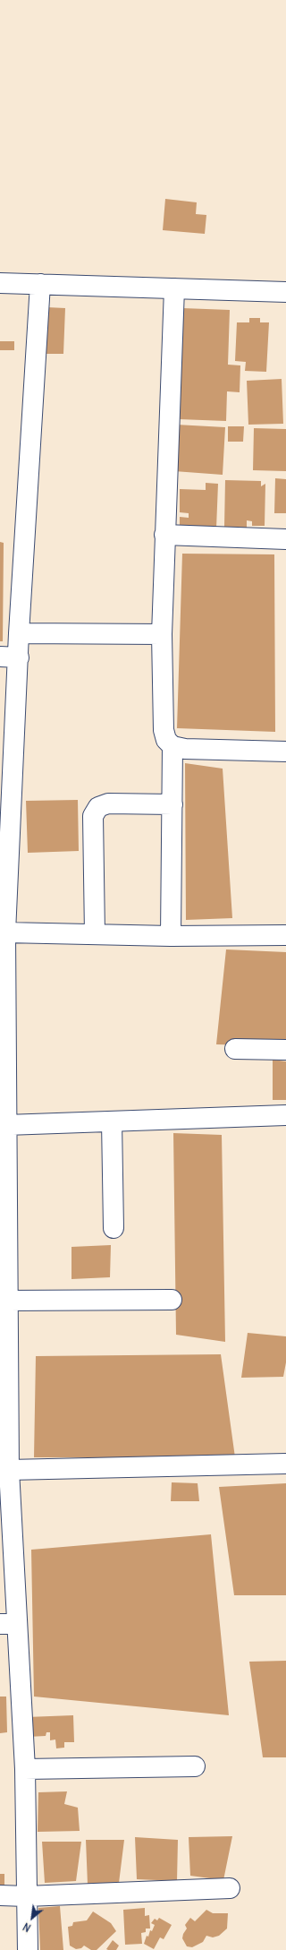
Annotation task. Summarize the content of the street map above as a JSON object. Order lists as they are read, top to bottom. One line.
{"north":"bottom left"}
